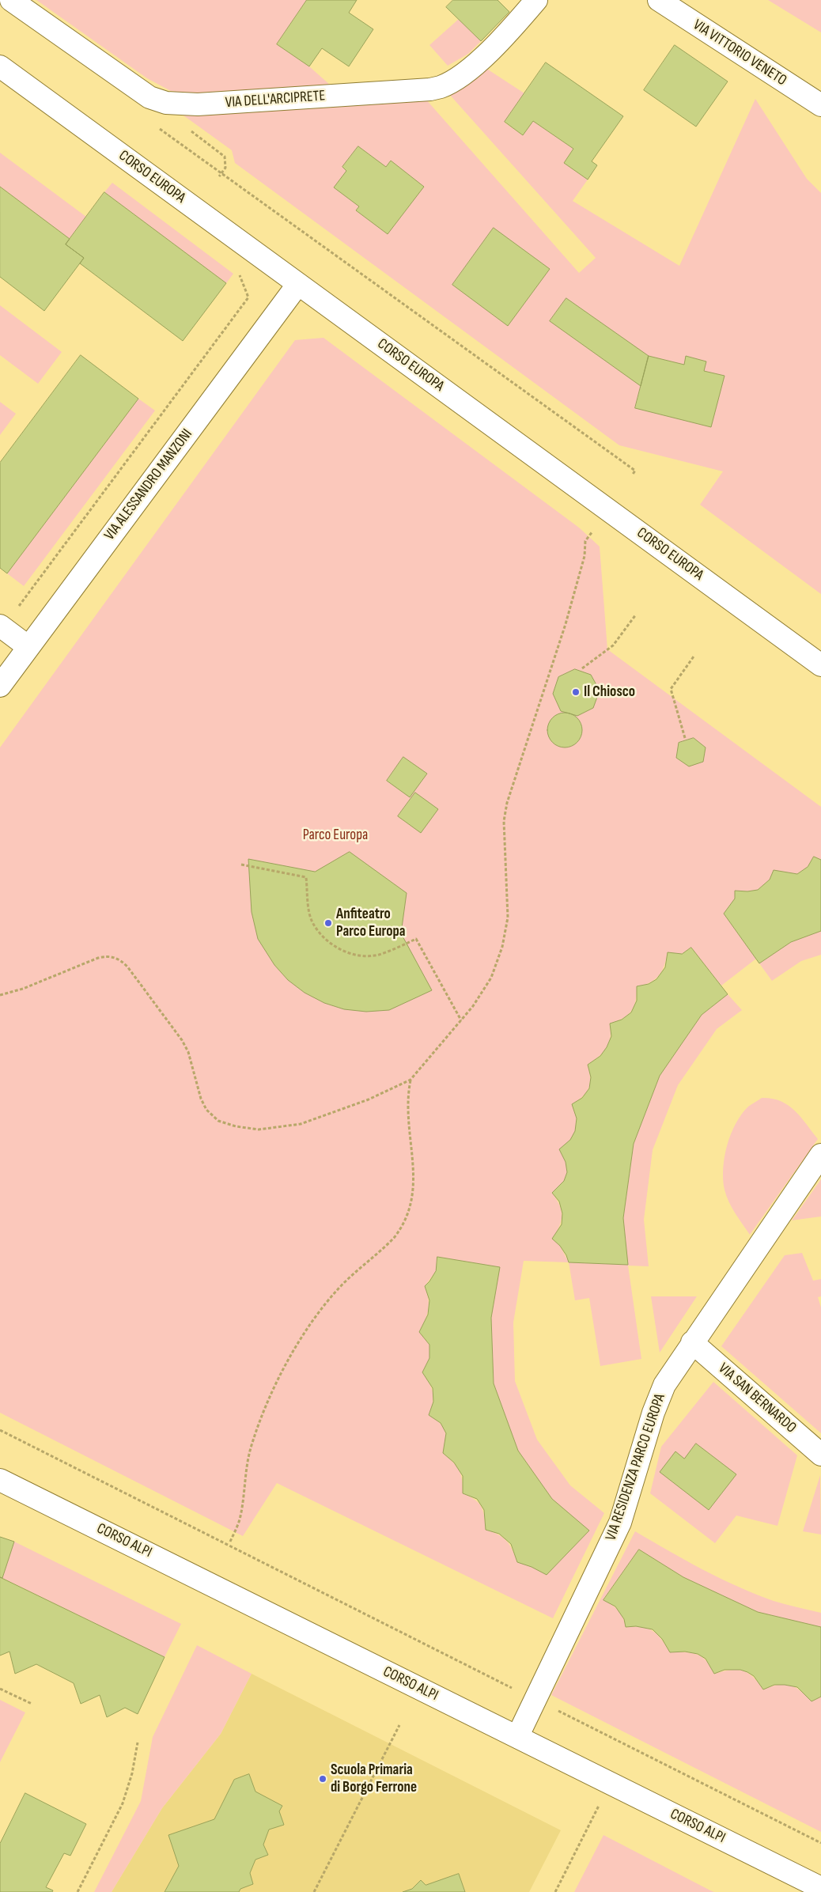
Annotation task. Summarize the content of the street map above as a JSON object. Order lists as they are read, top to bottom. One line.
{"streets":{"street":["VIA VITTORIO VENETO","VIA DELL'ARCIPRETE","CORSO EUROPA","VIA ALESSANDRO MANZONI","VIA SAN BERNARDO","VIA RESIDENZA PARCO EUROPA","CORSO ALPI"]},"crossings":[["CORSO EUROPA","VIA ALESSANDRO MANZONI"],["VIA SAN BERNARDO","VIA RESIDENZA PARCO EUROPA"],["VIA RESIDENZA PARCO EUROPA","CORSO ALPI"]],"parks":["Parco Europa"],"places":["Il Chiosco","Anfiteatro Parco Europa","Scuola Primaria di Borgo Ferrone"]}
